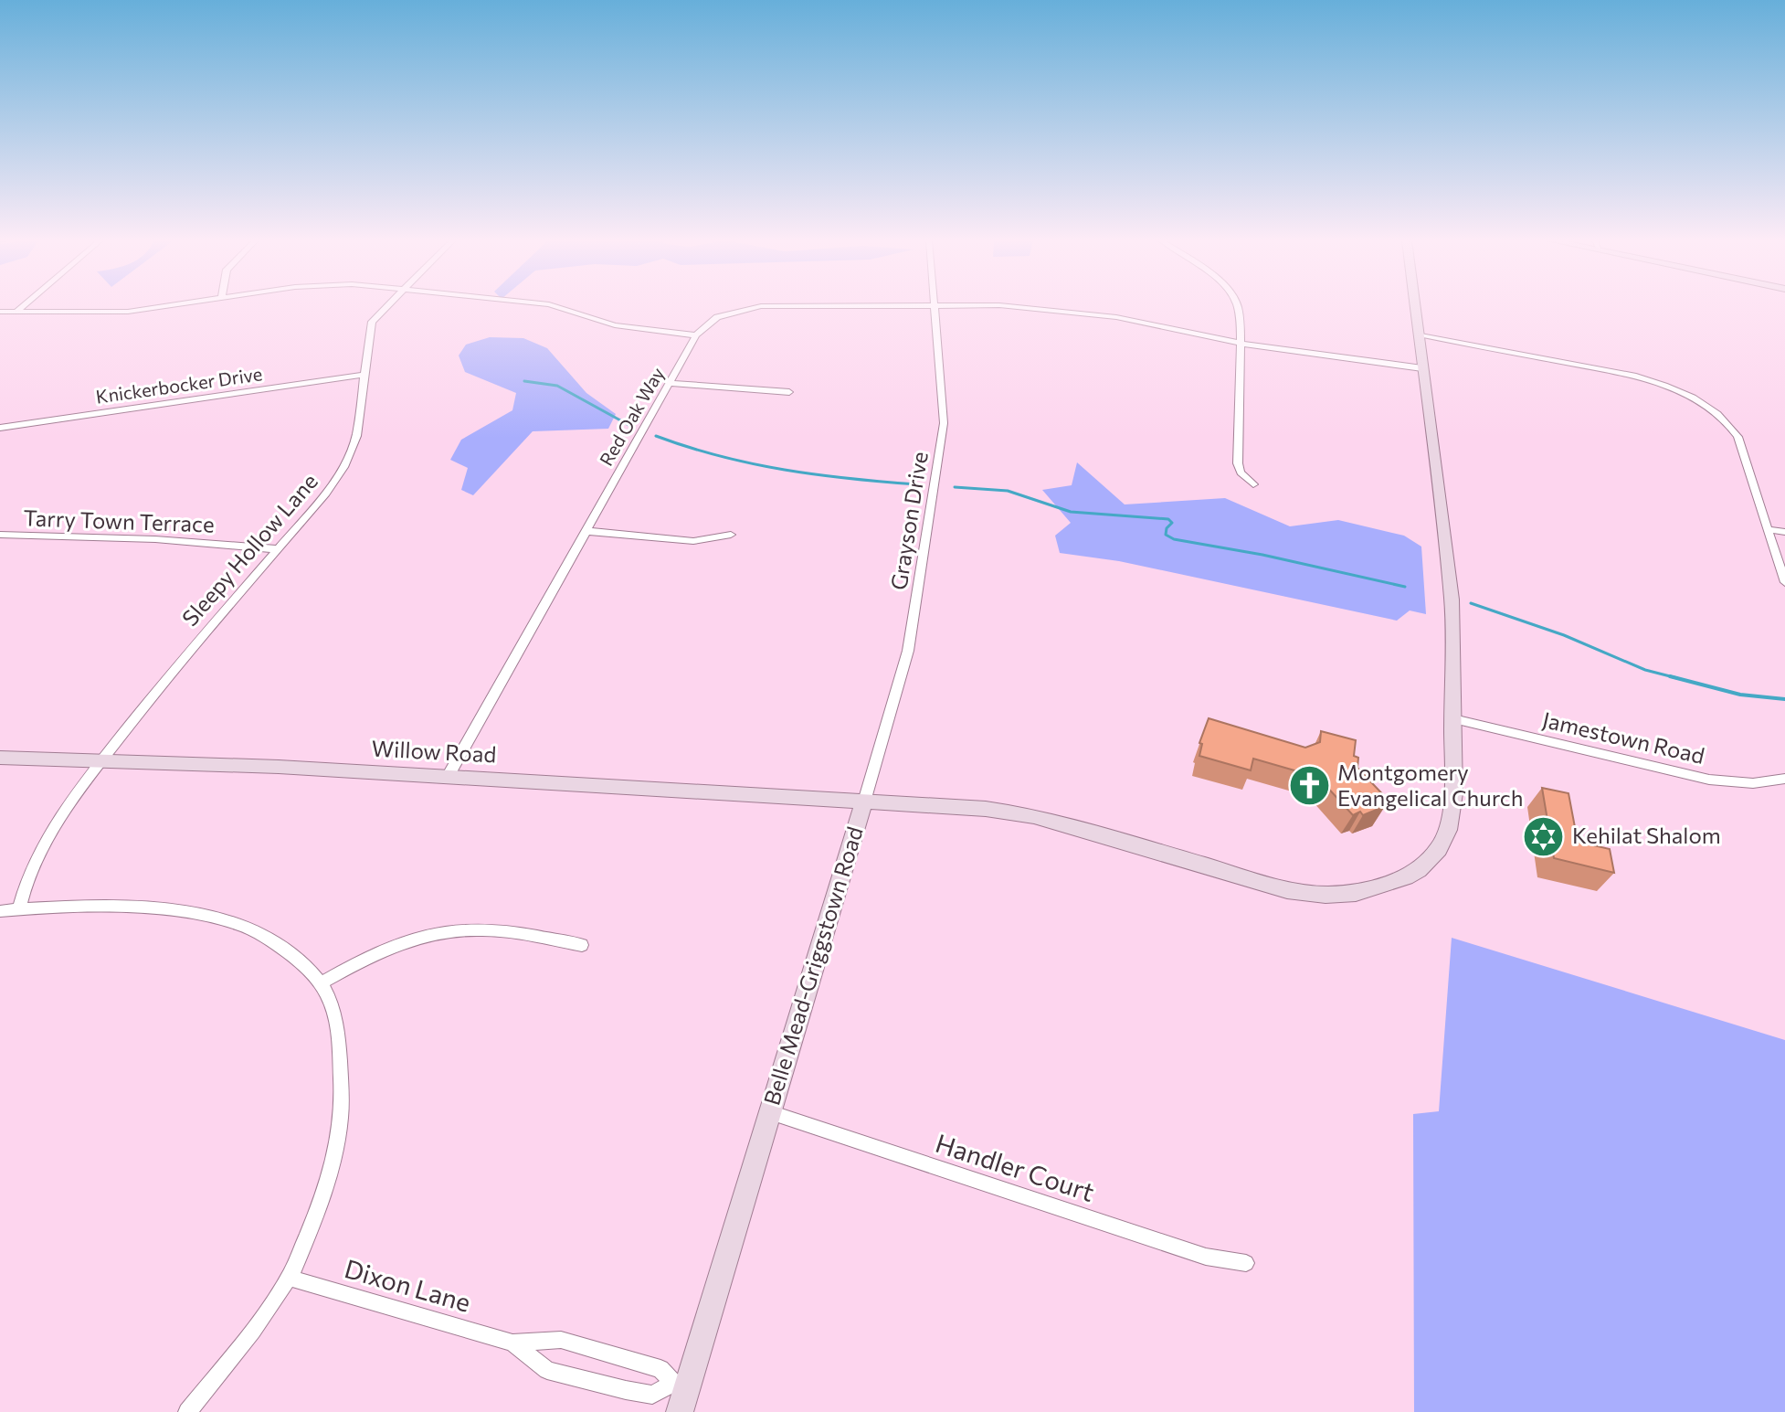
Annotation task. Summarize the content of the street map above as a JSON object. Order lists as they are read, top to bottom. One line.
{"streets":{"street":["Knickerbocker Drive","Red Oak Way","Grayson Drive","Tarry Town Terrace","Sleepy Hollow Lane","Jamestown Road","Willow Road","Belle Mead-Griggstown Road","Handler Court","Dixon Lane"]},"crossings":[["Knickerbocker Drive","Sleepy Hollow Lane"],["Red Oak Way","Willow Road"],["Red Oak Way","Belle Mead-Griggstown Road"],["Grayson Drive","Willow Road"],["Grayson Drive","Belle Mead-Griggstown Road"],["Tarry Town Terrace","Sleepy Hollow Lane"],["Sleepy Hollow Lane","Willow Road"],["Jamestown Road","Belle Mead-Griggstown Road"],["Willow Road","Belle Mead-Griggstown Road"],["Belle Mead-Griggstown Road","Handler Court"],["Belle Mead-Griggstown Road","Dixon Lane"]],"places":{"church":["Montgomery Evangelical Church"],"synagogue":["Kehilat Shalom"]}}
